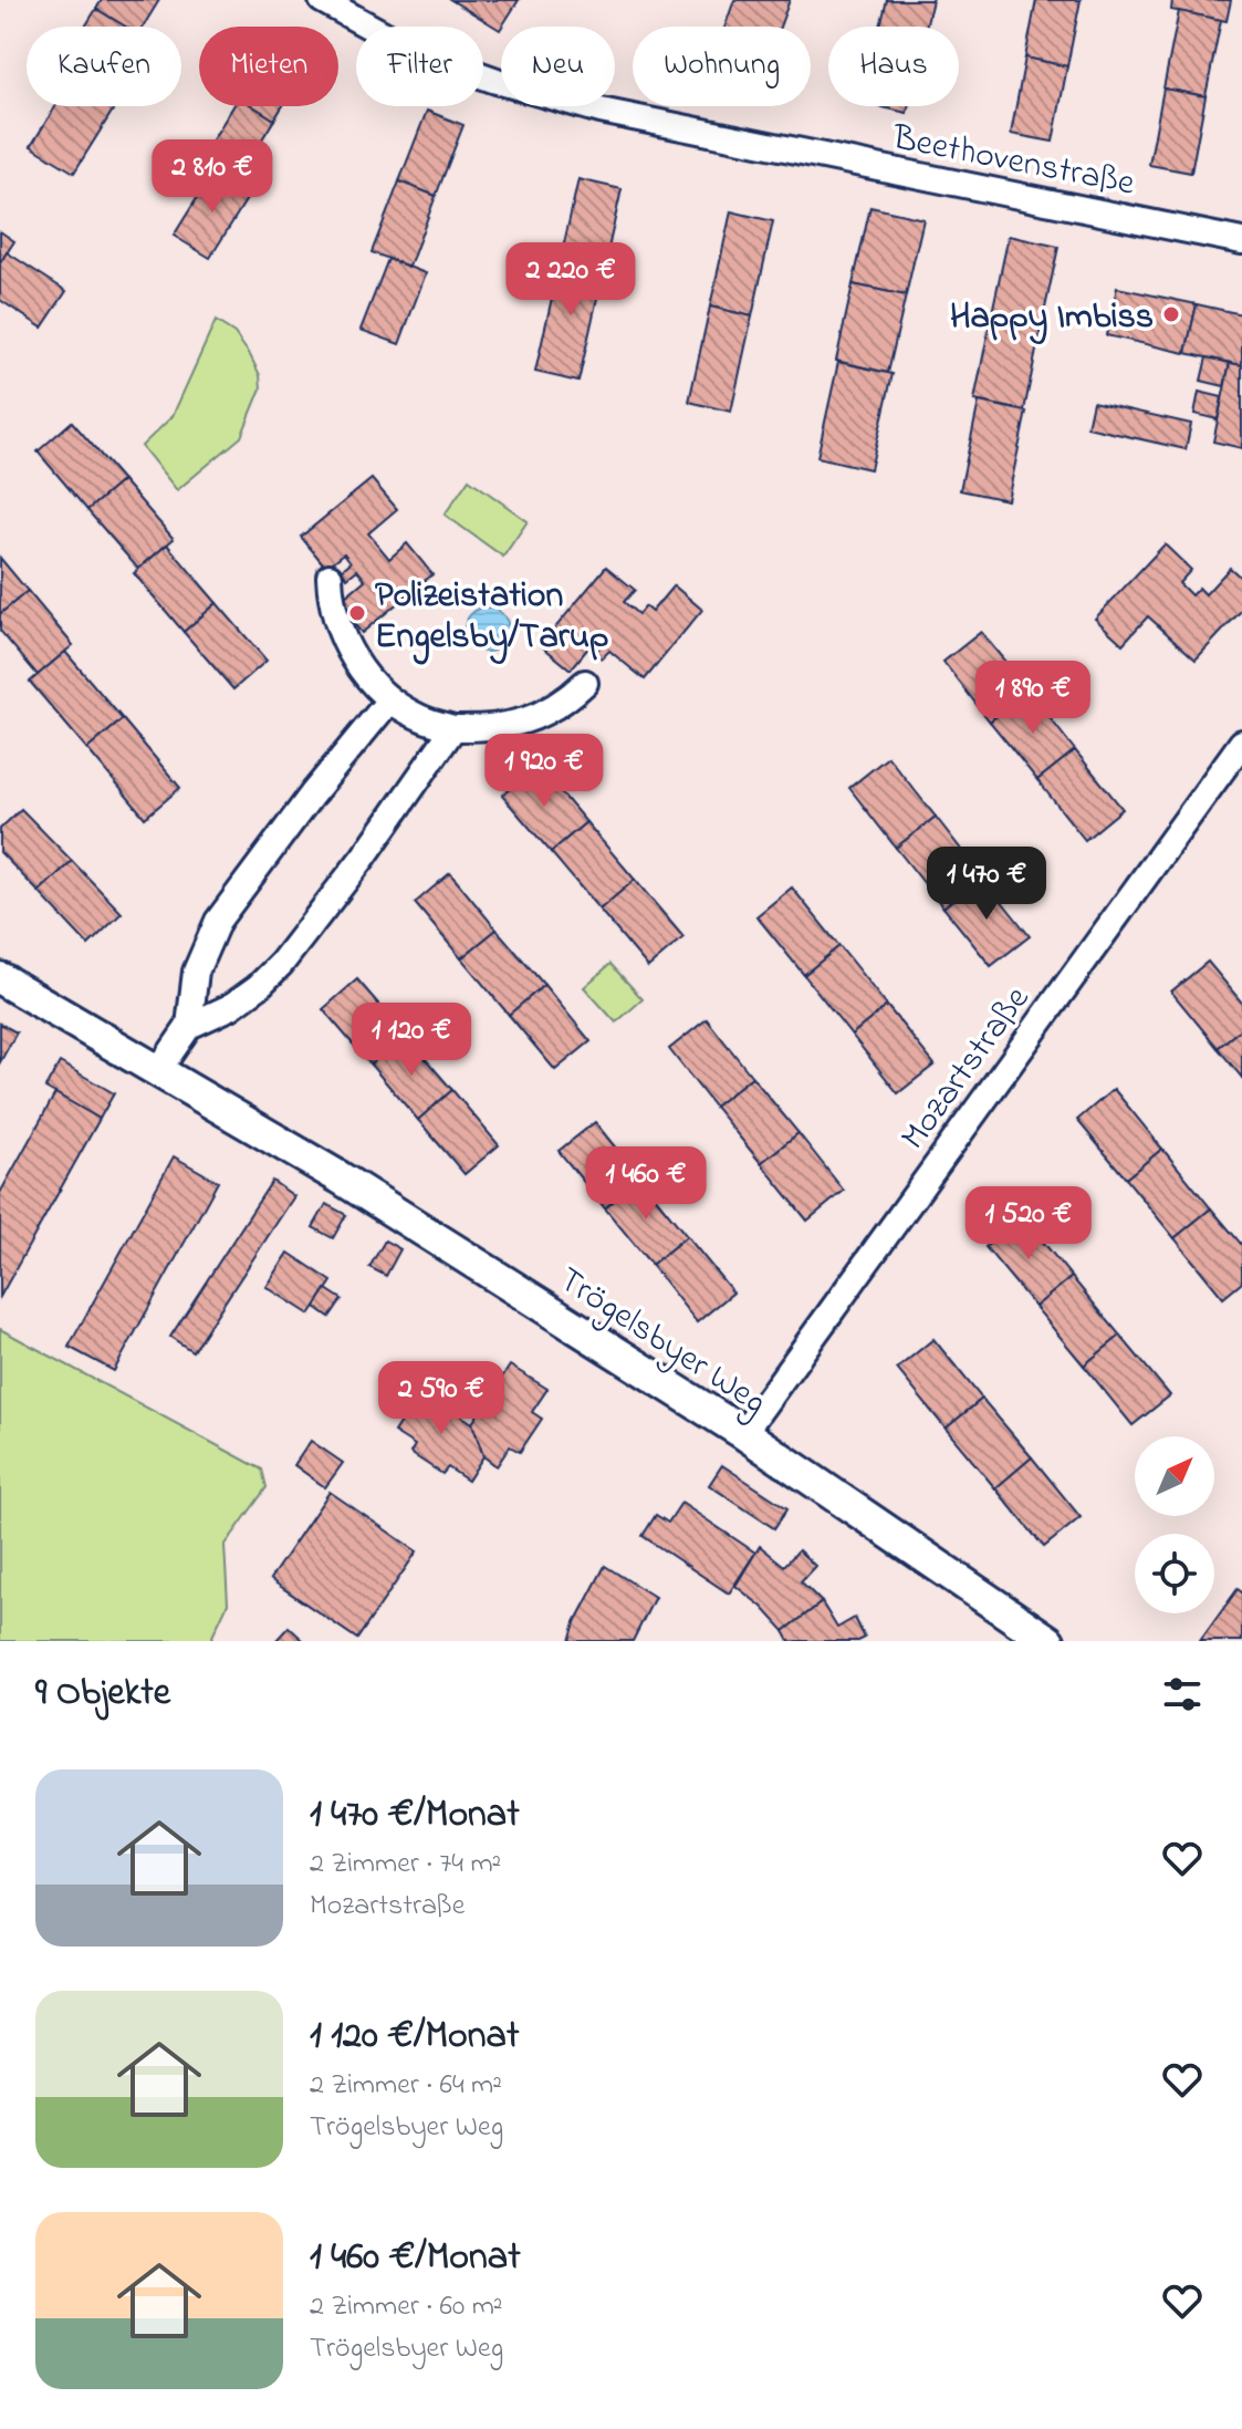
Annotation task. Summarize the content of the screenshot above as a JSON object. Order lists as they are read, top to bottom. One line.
{"streets":{"street":["Beethovenstraße","Mozartstraße","Trögelsbyer Weg"]},"crossings":[["Mozartstraße","Trögelsbyer Weg"]],"places":["Happy Imbiss","Polizeistation Engelsby/Tarup"],"north":"top right","page":{"chip":["Kaufen","Mieten","Filter","Neu","Wohnung","Haus"],"price":["2 810 €","2 220 €","1 890 €","1 920 €","1 470 €","1 120 €","1 460 €","1 520 €","2 590 €"],"heading":"9 Objekte","list":[{"name":"1 470 €/Monat","note":"2 Zimmer · 74 m² · Mozartstraße"},{"name":"1 120 €/Monat","note":"2 Zimmer · 64 m² · Trögelsbyer Weg"},{"name":"1 460 €/Monat","note":"2 Zimmer · 60 m² · Trögelsbyer Weg"}]}}
